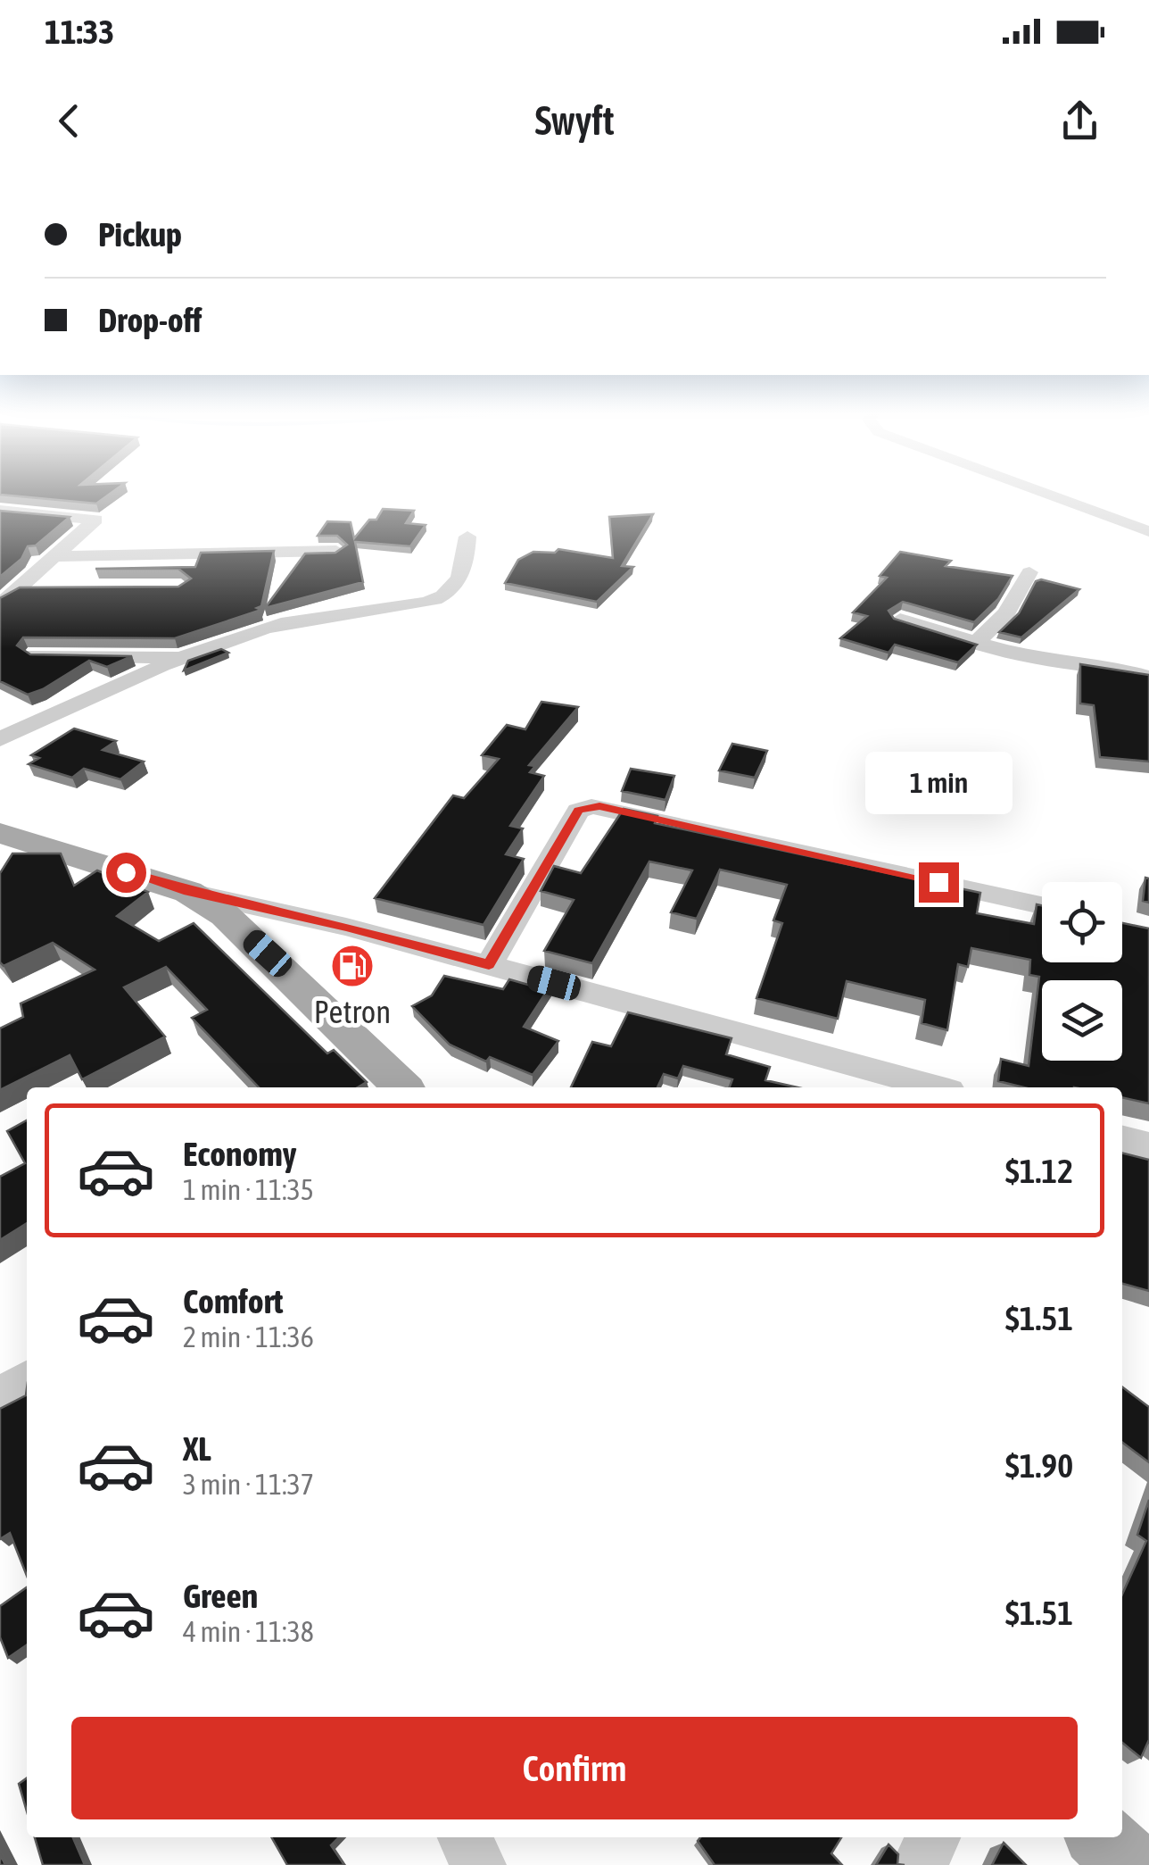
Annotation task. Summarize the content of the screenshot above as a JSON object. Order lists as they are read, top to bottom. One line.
{"places":{"fuel station":["Petron"]},"page":{"status":"11:33","header":"Swyft","banner":["Pickup","Drop-off"],"bubble":"1 min","list":[{"name":"Economy","note":"1 min · 11:35","value":"$1.12"},{"name":"Comfort","note":"2 min · 11:36","value":"$1.51"},{"name":"XL","note":"3 min · 11:37","value":"$1.90"},{"name":"Green","note":"4 min · 11:38","value":"$1.51"}],"buttons":"Confirm"}}
